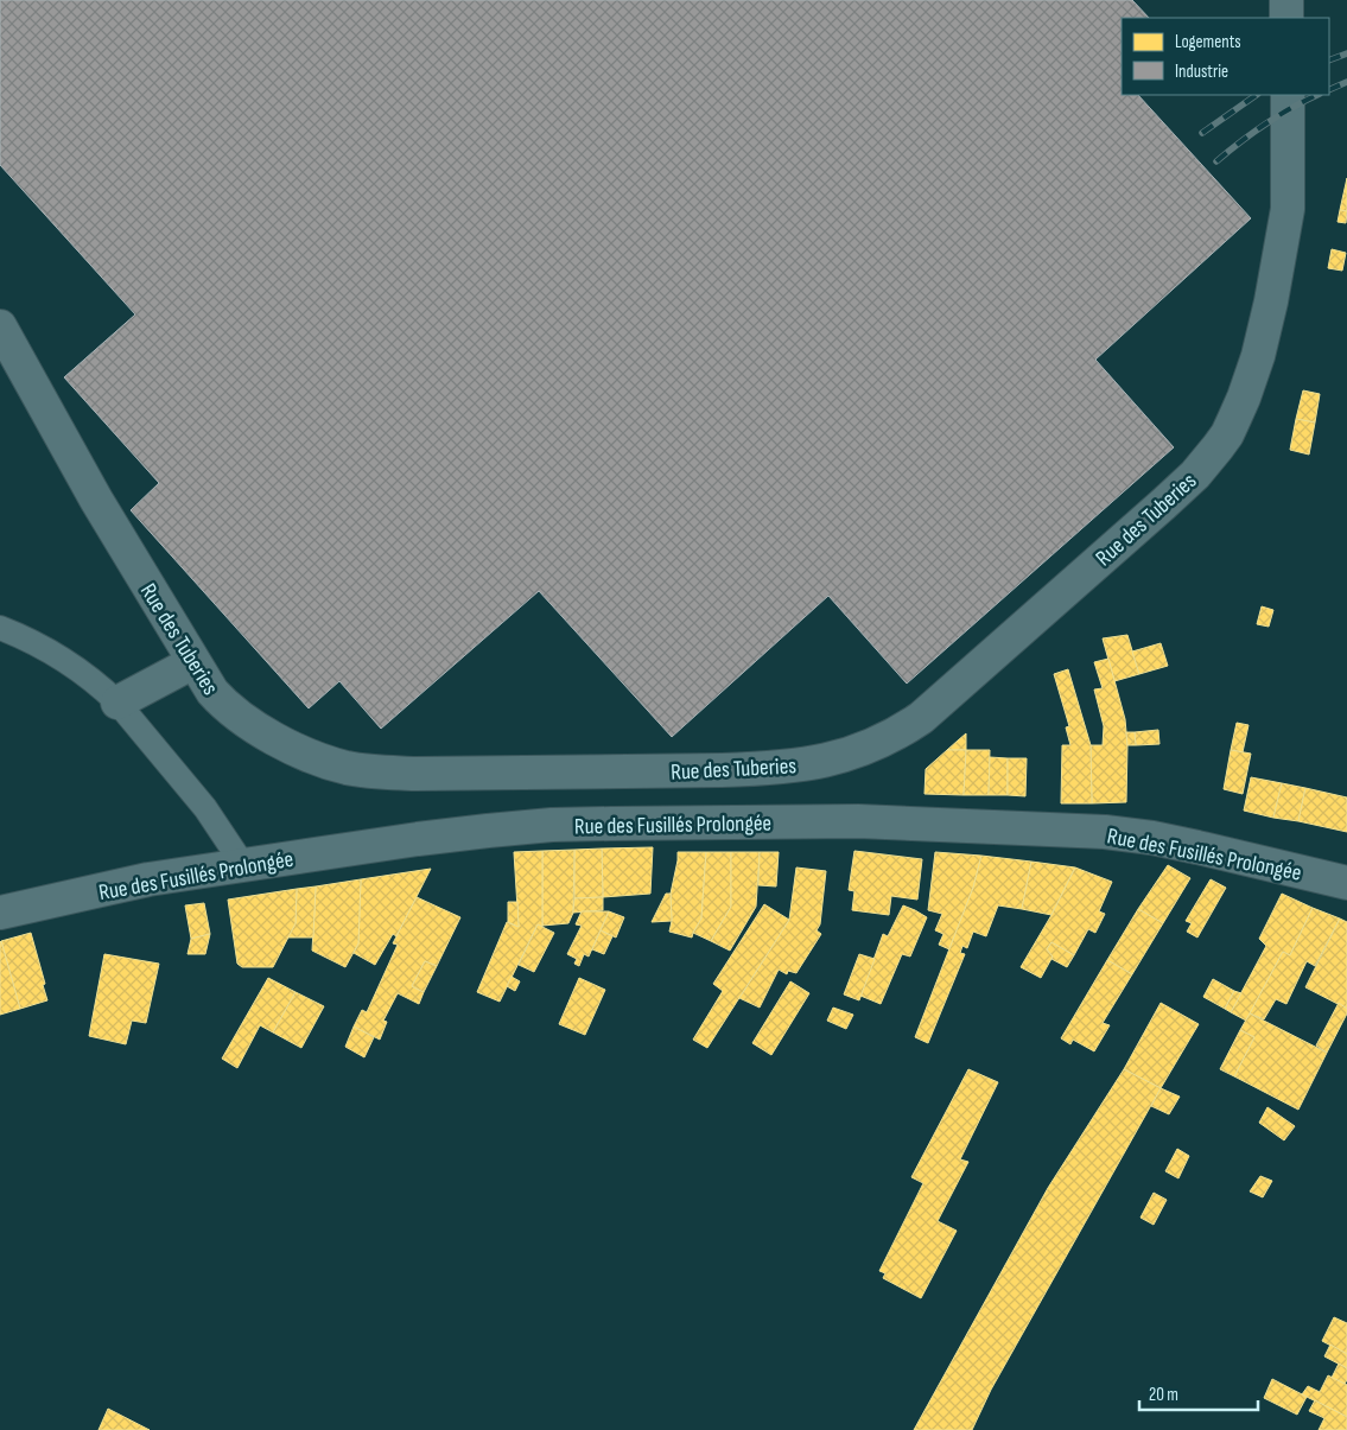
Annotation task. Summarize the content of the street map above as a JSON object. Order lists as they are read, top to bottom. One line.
{"streets":{"street":["Rue des Tuberies","Rue des Fusillés Prolongée"]},"legend":["Logements","Industrie"],"scale_bar":"20 m"}
